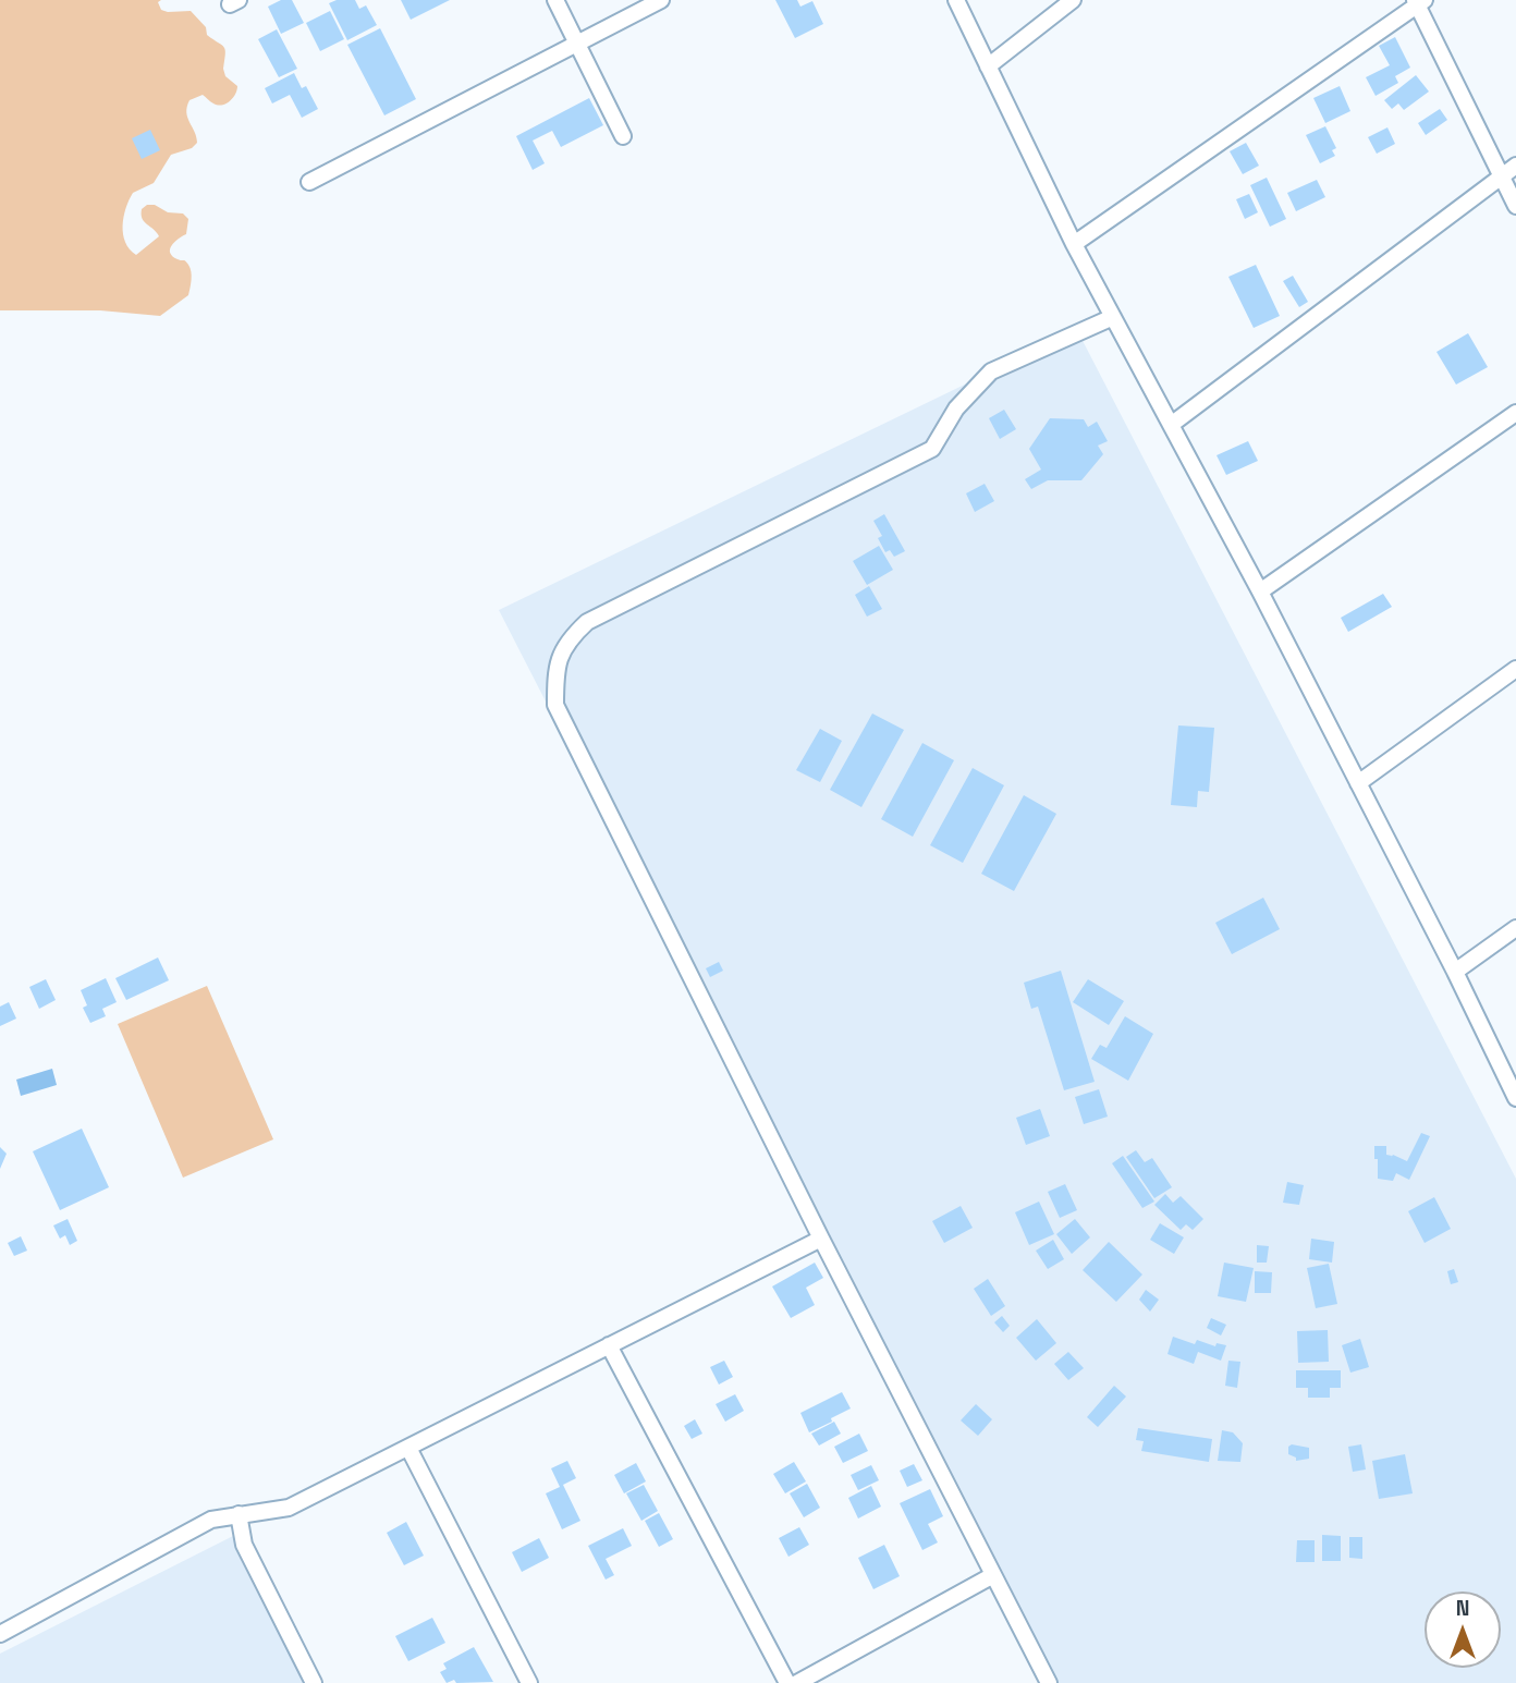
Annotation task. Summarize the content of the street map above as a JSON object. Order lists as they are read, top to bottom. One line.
{"north":"top"}
